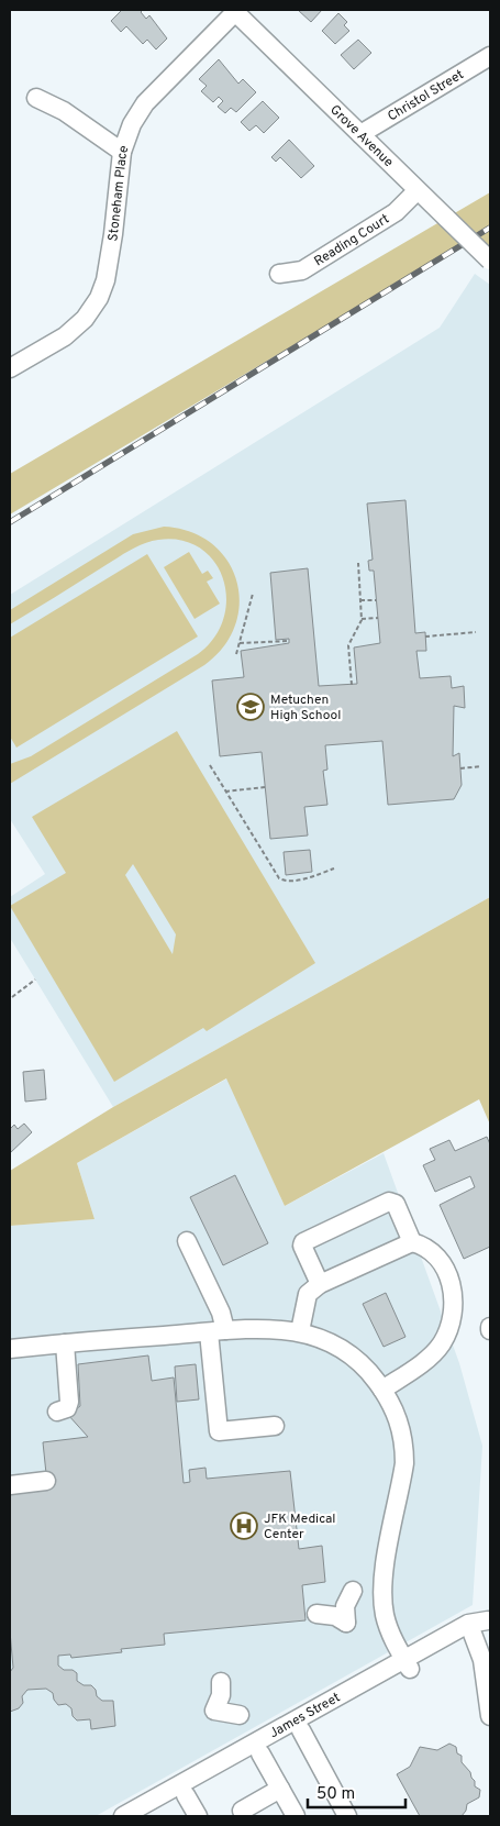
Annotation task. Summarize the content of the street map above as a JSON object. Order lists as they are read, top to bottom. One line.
{"streets":{"street":["Christol Street","Grove Avenue","Stoneham Place","Reading Court","James Street"]},"crossings":[["Christol Street","Grove Avenue"],["Grove Avenue","Stoneham Place"],["Grove Avenue","Reading Court"]],"places":{"school or university":["Metuchen High School"],"hospital":["JFK Medical Center"]},"scale_bar":"50 m"}
